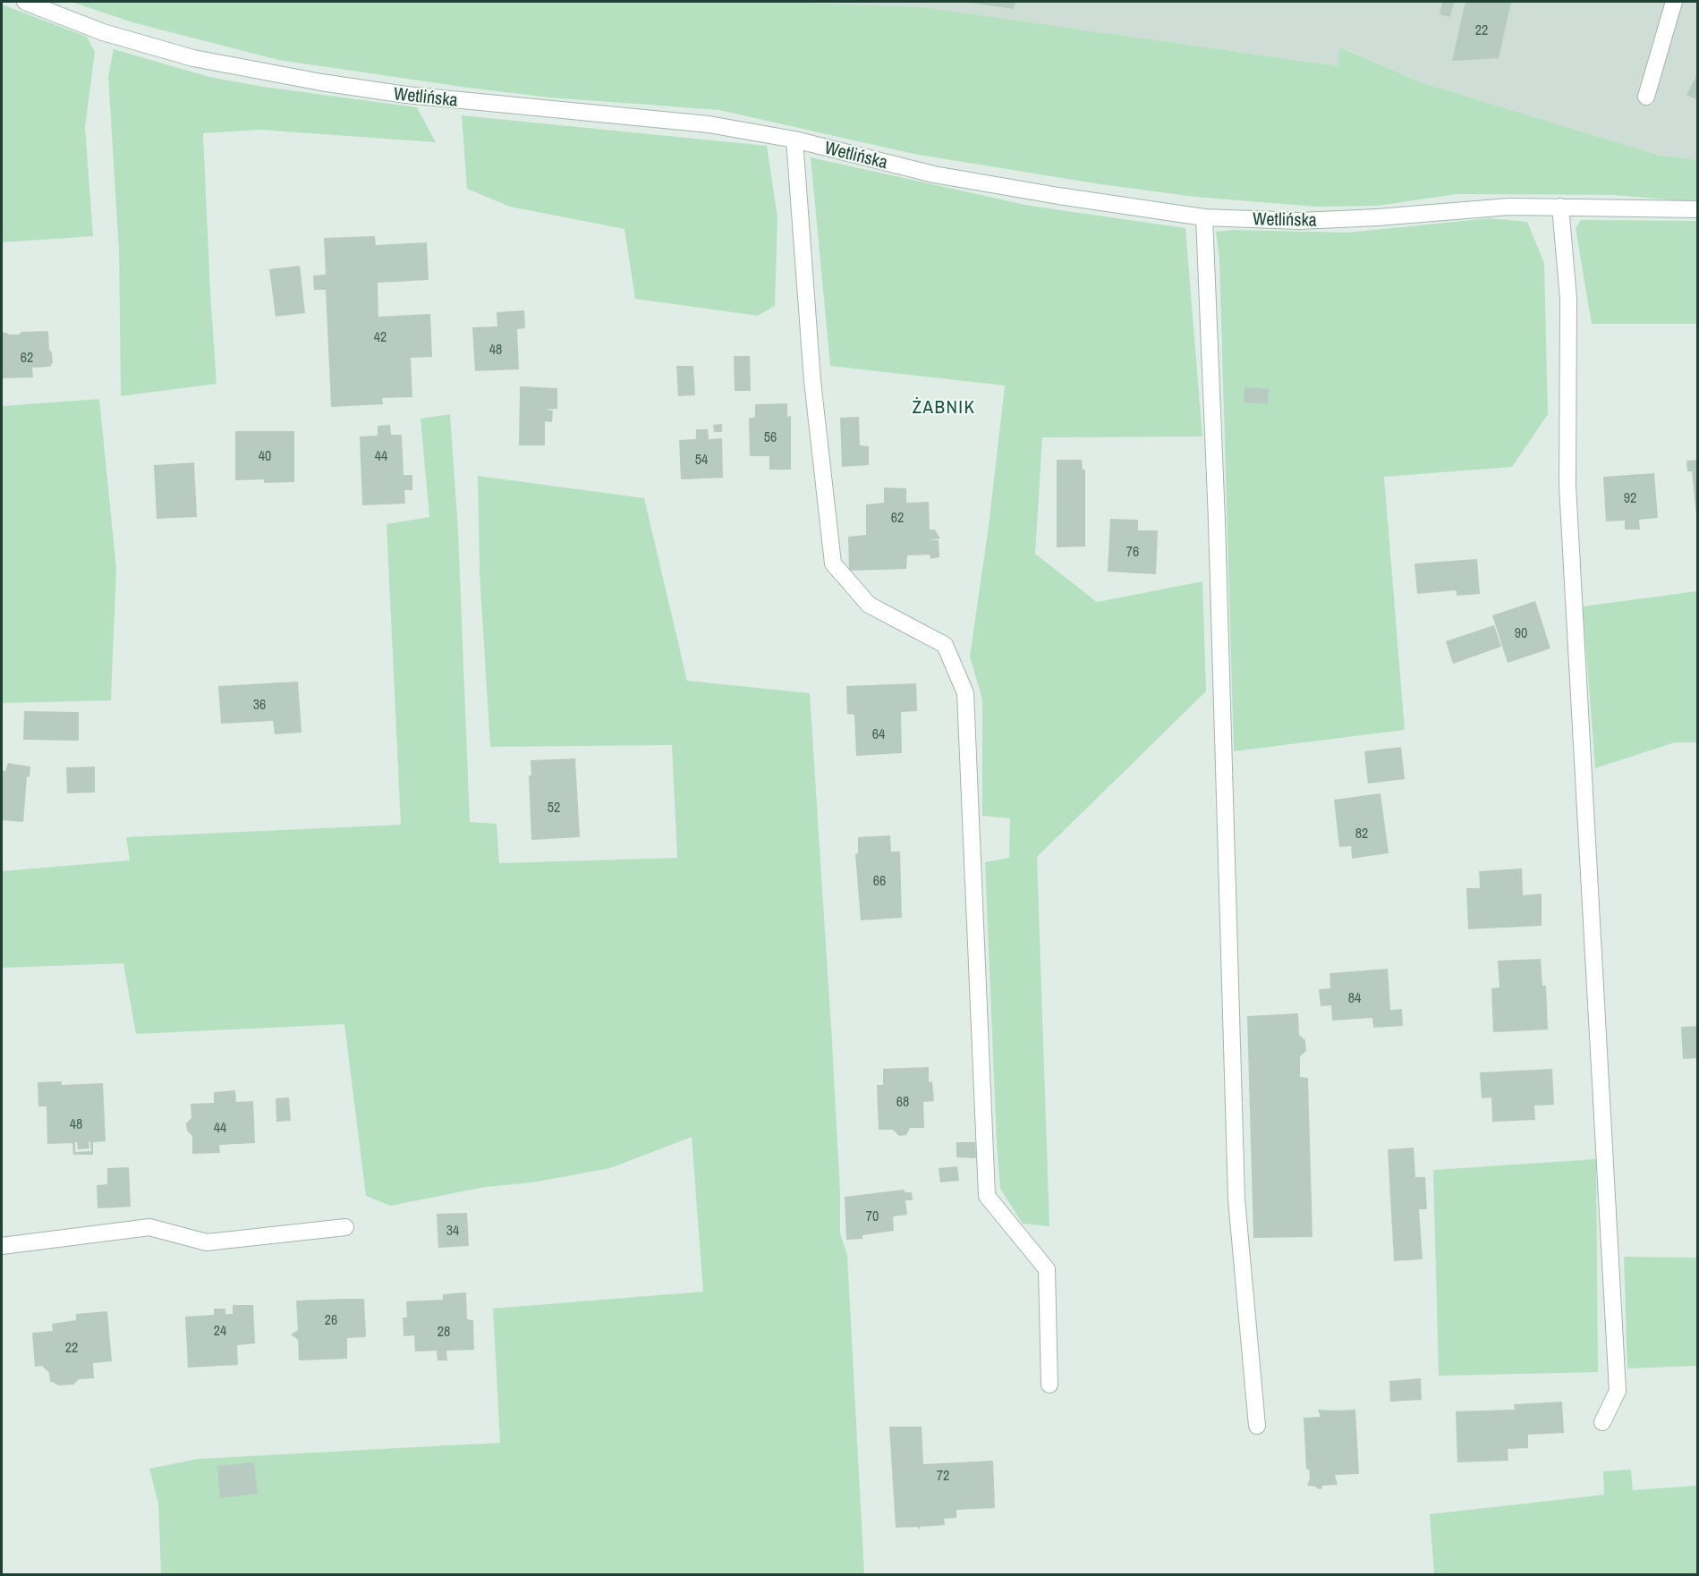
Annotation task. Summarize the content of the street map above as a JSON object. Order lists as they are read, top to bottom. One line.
{"streets":{"street":["Wetlińska"]},"districts":["ŻABNIK"],"house_numbers":["22","42","48","62","56","40","44","54","92","62","76","90","36","64","52","82","66","84","68","48","44","70","34","26","24","28","22","72"]}
